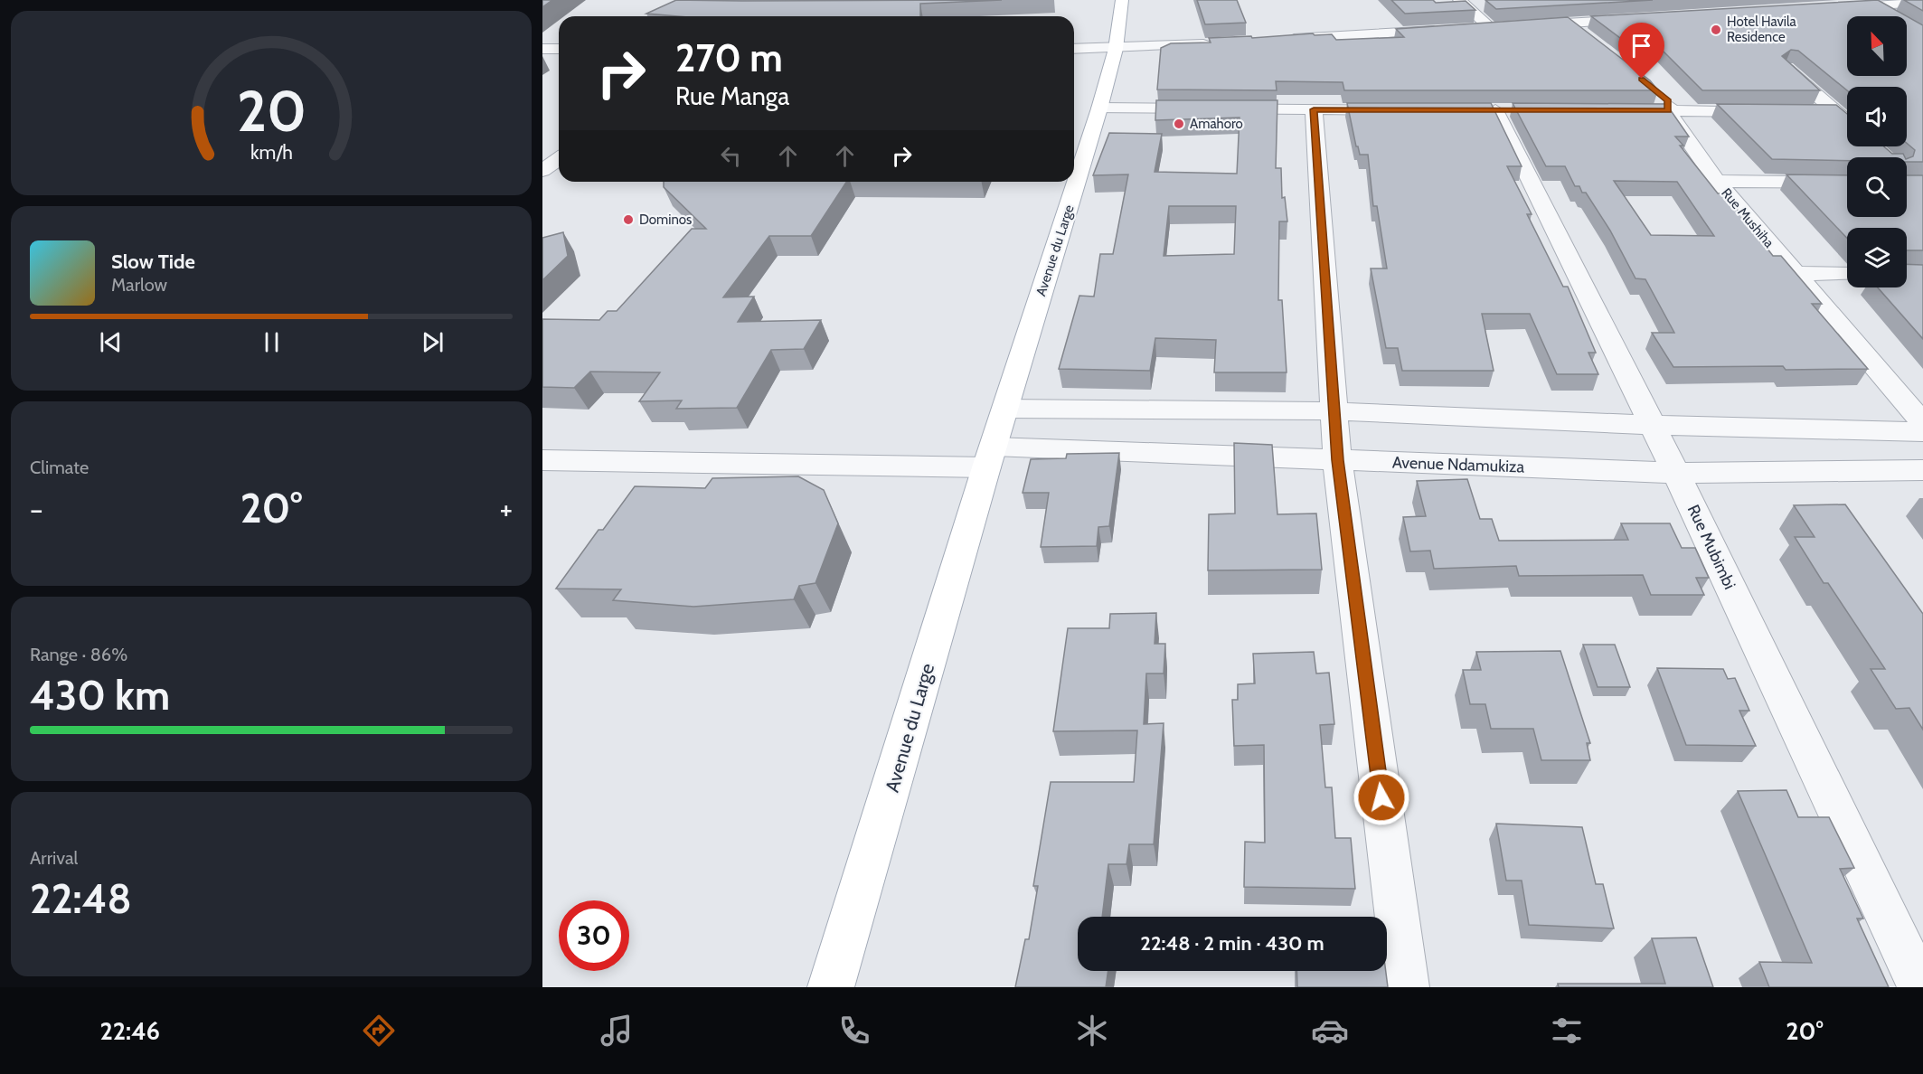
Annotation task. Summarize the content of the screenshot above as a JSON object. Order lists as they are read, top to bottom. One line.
{"streets":{"main road":["Avenue du Large"],"street":["Rue Mushiha","Avenue Ndamukiza","Rue Mubimbi"]},"crossings":[["Avenue du Large","Avenue Ndamukiza"],["Avenue Ndamukiza","Rue Mubimbi"]],"places":["Hotel Havila Residence","Amahoro","Dominos"],"north":"top left","page":{"turn":["270 m","Rue Manga"],"song":["Slow Tide","Marlow"],"tile":["Climate",["Range · 86%","430 km"],["Arrival","22:48"]],"heat":["−","20°","+"],"limit":"30","trip":"22:48 · 2 min · 430 m","tabs":["22:46","20°"],"gauge":["20","km/h"]}}
